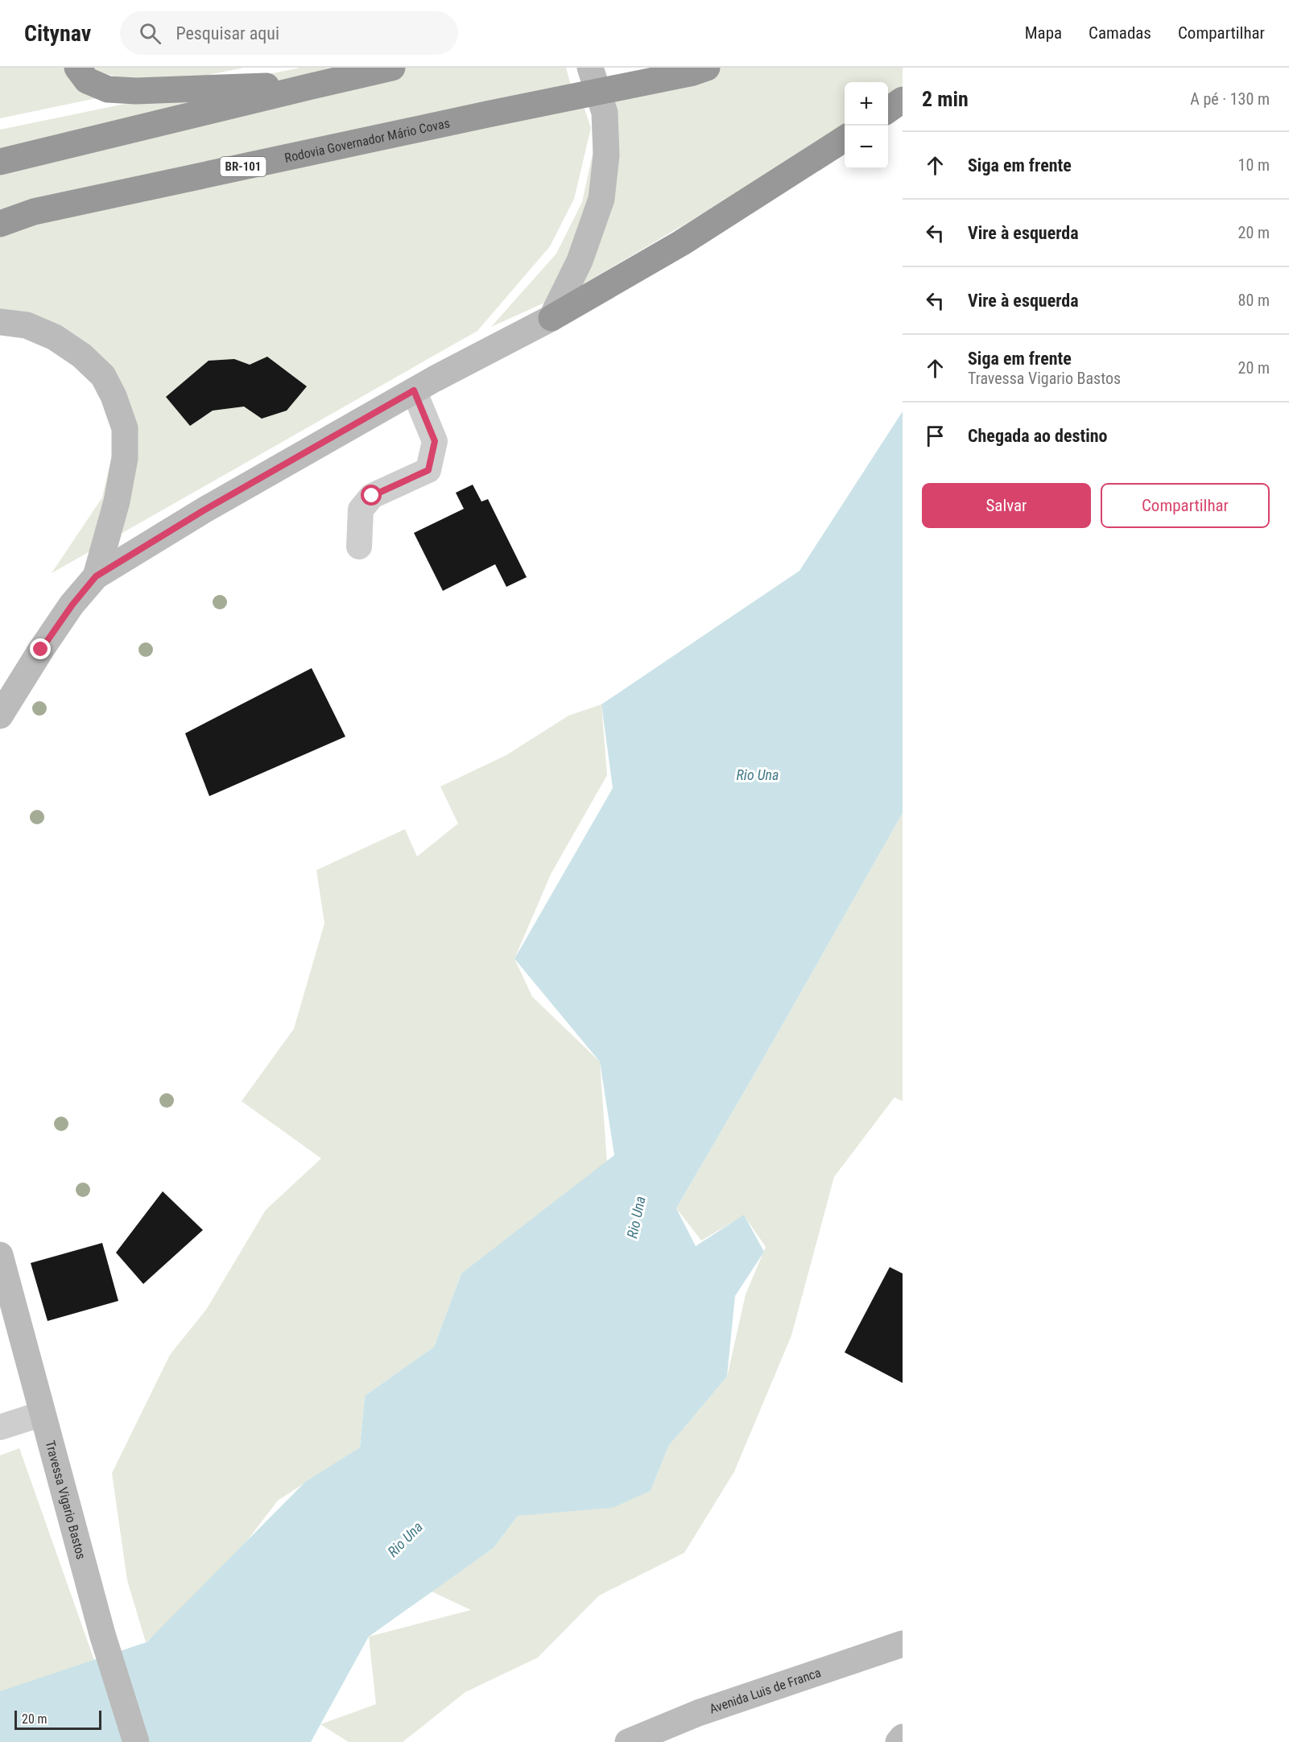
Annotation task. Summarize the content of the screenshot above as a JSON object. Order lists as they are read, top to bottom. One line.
{"streets":{"highway":["Rodovia Governador Mário Covas","BR-101"],"main road":["Travessa Vigario Bastos","Avenida Luis de Franca"]},"water":["Rio Una"],"scale_bar":"20 m","page":{"header":"Citynav","search":"Pesquisar aqui","nav":["Mapa","Camadas","Compartilhar"],"heading":["2 min","A pé · 130 m"],"map_buttons":["+","−"],"list":[["Siga em frente","10 m"],["Vire à esquerda","20 m"],["Vire à esquerda","80 m"],["Siga em frente","Travessa Vigario Bastos","20 m"],"Chegada ao destino"],"buttons":["Salvar","Compartilhar"],"scale":"20 m"}}
